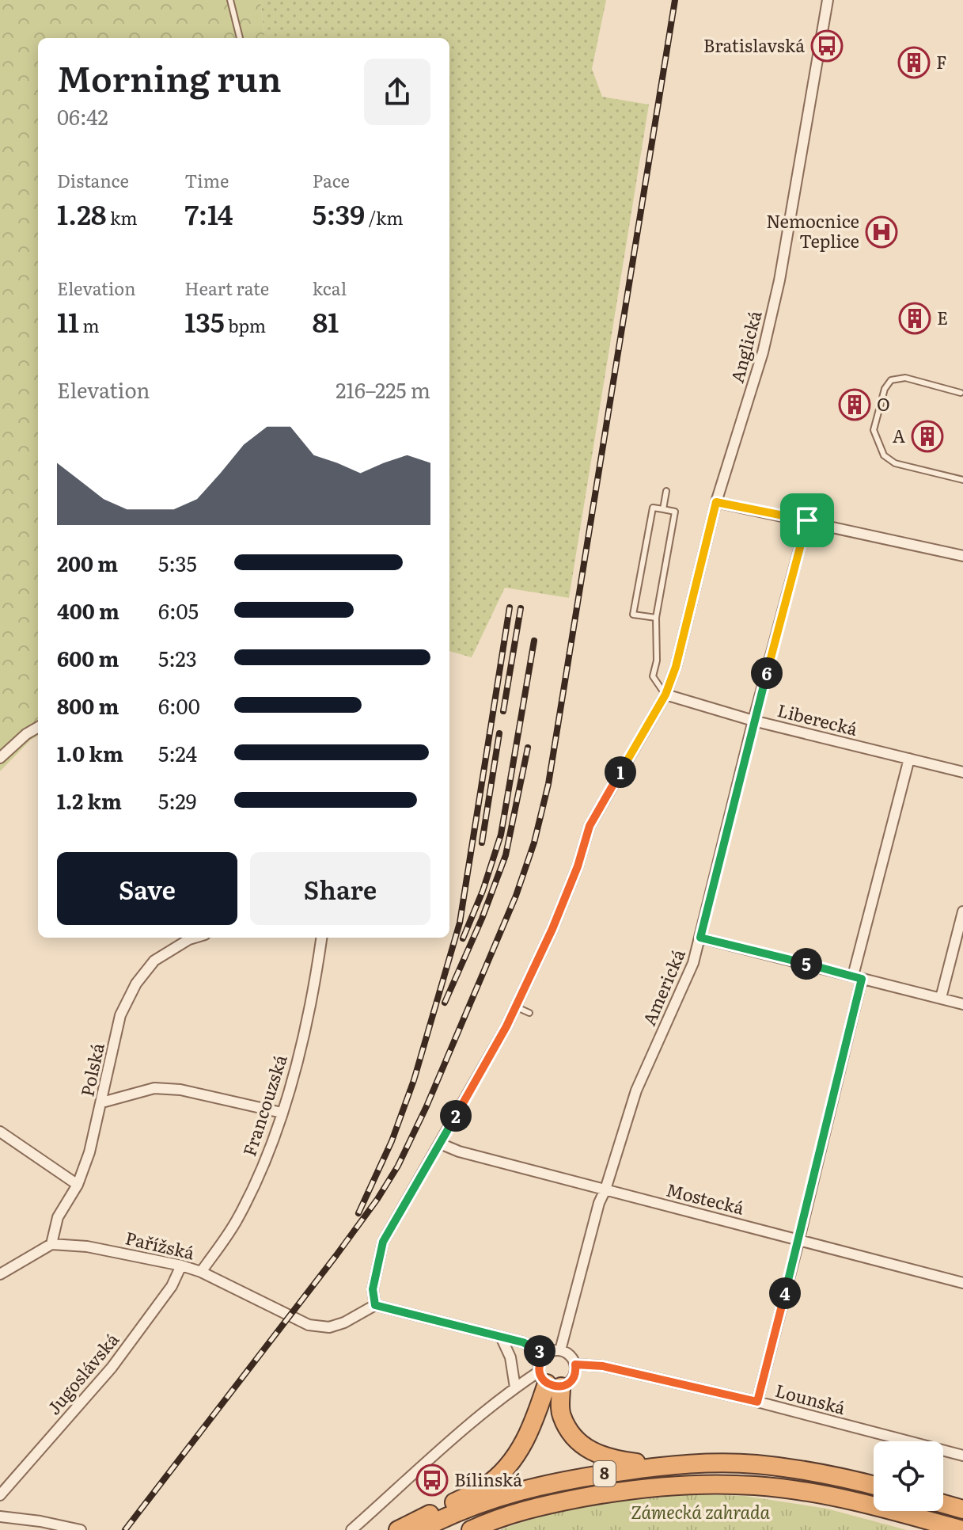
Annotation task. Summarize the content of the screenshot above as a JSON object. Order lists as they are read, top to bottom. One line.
{"streets":{"highway":["8"],"street":["Anglická","Liberecká","Americká","Polská","Francouzská","Mostecká","Pařížská","Jugoslávská","Lounská"]},"crossings":[["Anglická","Liberecká"],["Anglická","Mostecká"],["Anglická","Pařížská"],["Liberecká","Americká"],["Americká","Mostecká"],["Americká","Lounská"],["Polská","Pařížská"],["Francouzská","Pařížská"],["Pařížská","Jugoslávská"]],"parks":["Zámecká zahrada"],"places":{"bus stop":["Bratislavská","Bílinská"],"building":["F","E","O","A"],"hospital":["Nemocnice Teplice"]},"page":{"heading":["Morning run","06:42"],"stats":[["Distance","1.28 km"],["Time","7:14"],["Pace","5:39 /km"],["Elevation","11 m"],["Heart rate","135 bpm"],["kcal","81"]],"chart":["Elevation","216–225 m"],"list":[{"name":"200 m","note":"5:35"},{"name":"400 m","note":"6:05"},{"name":"600 m","note":"5:23"},{"name":"800 m","note":"6:00"},{"name":"1.0 km","note":"5:24"},{"name":"1.2 km","note":"5:29"}],"pins":["6","1","5","2","4","3"],"buttons":["Save","Share"]}}
